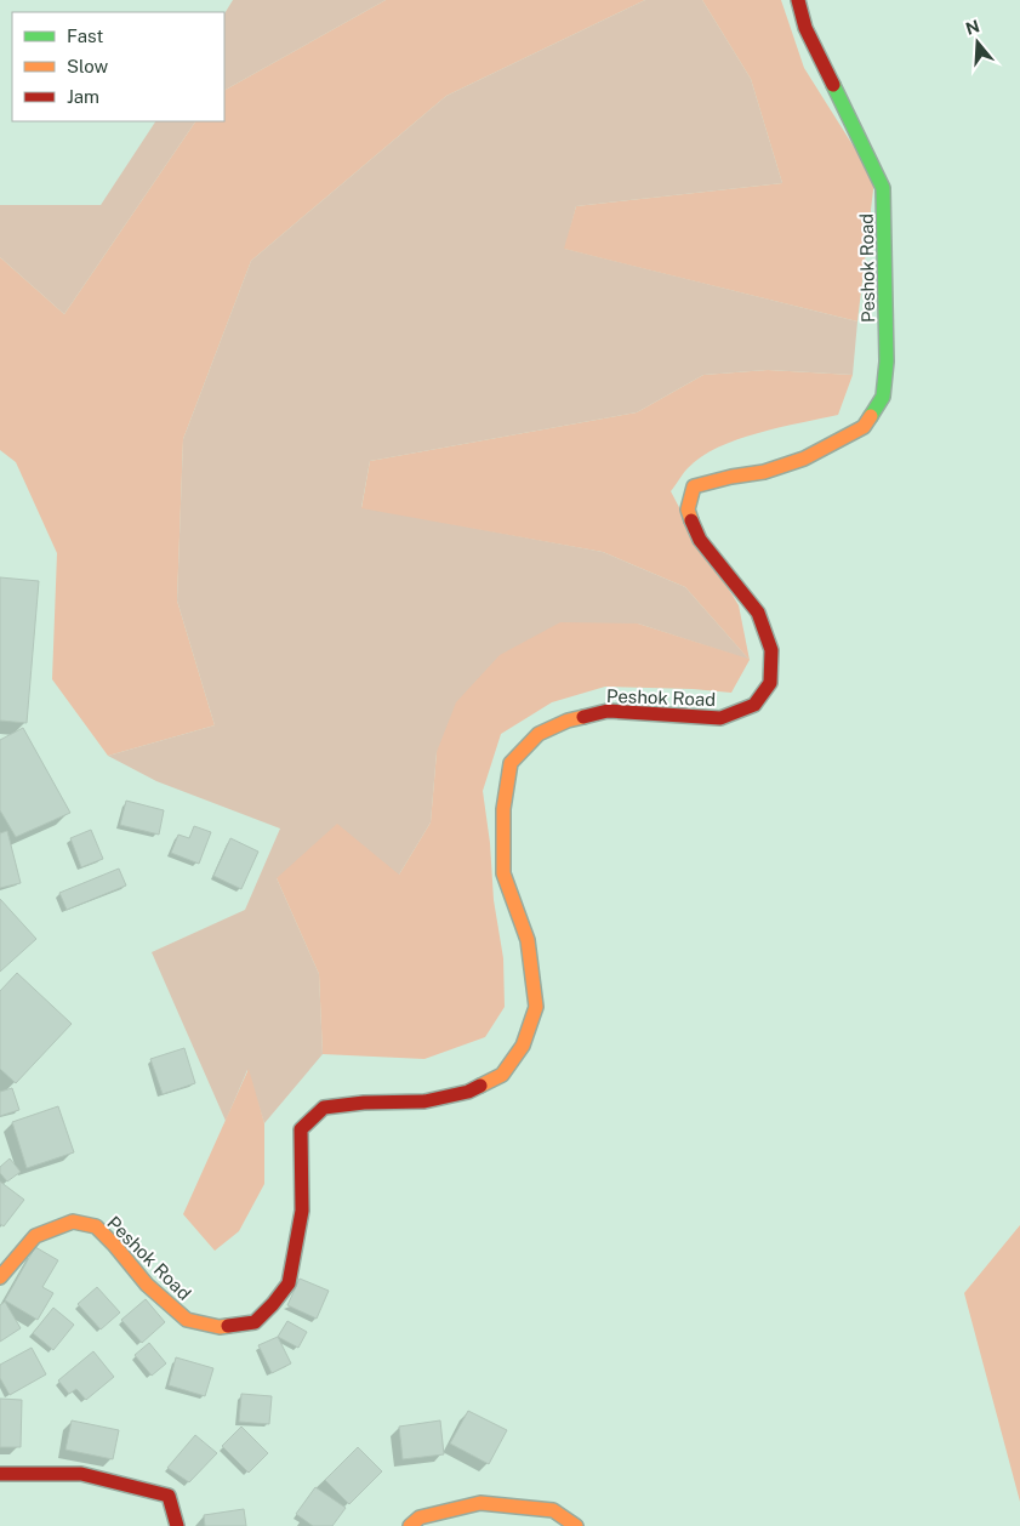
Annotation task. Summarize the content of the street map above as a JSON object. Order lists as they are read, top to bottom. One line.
{"streets":{"main road":["Peshok Road"]},"legend":["Fast","Slow","Jam"],"north":"top"}
